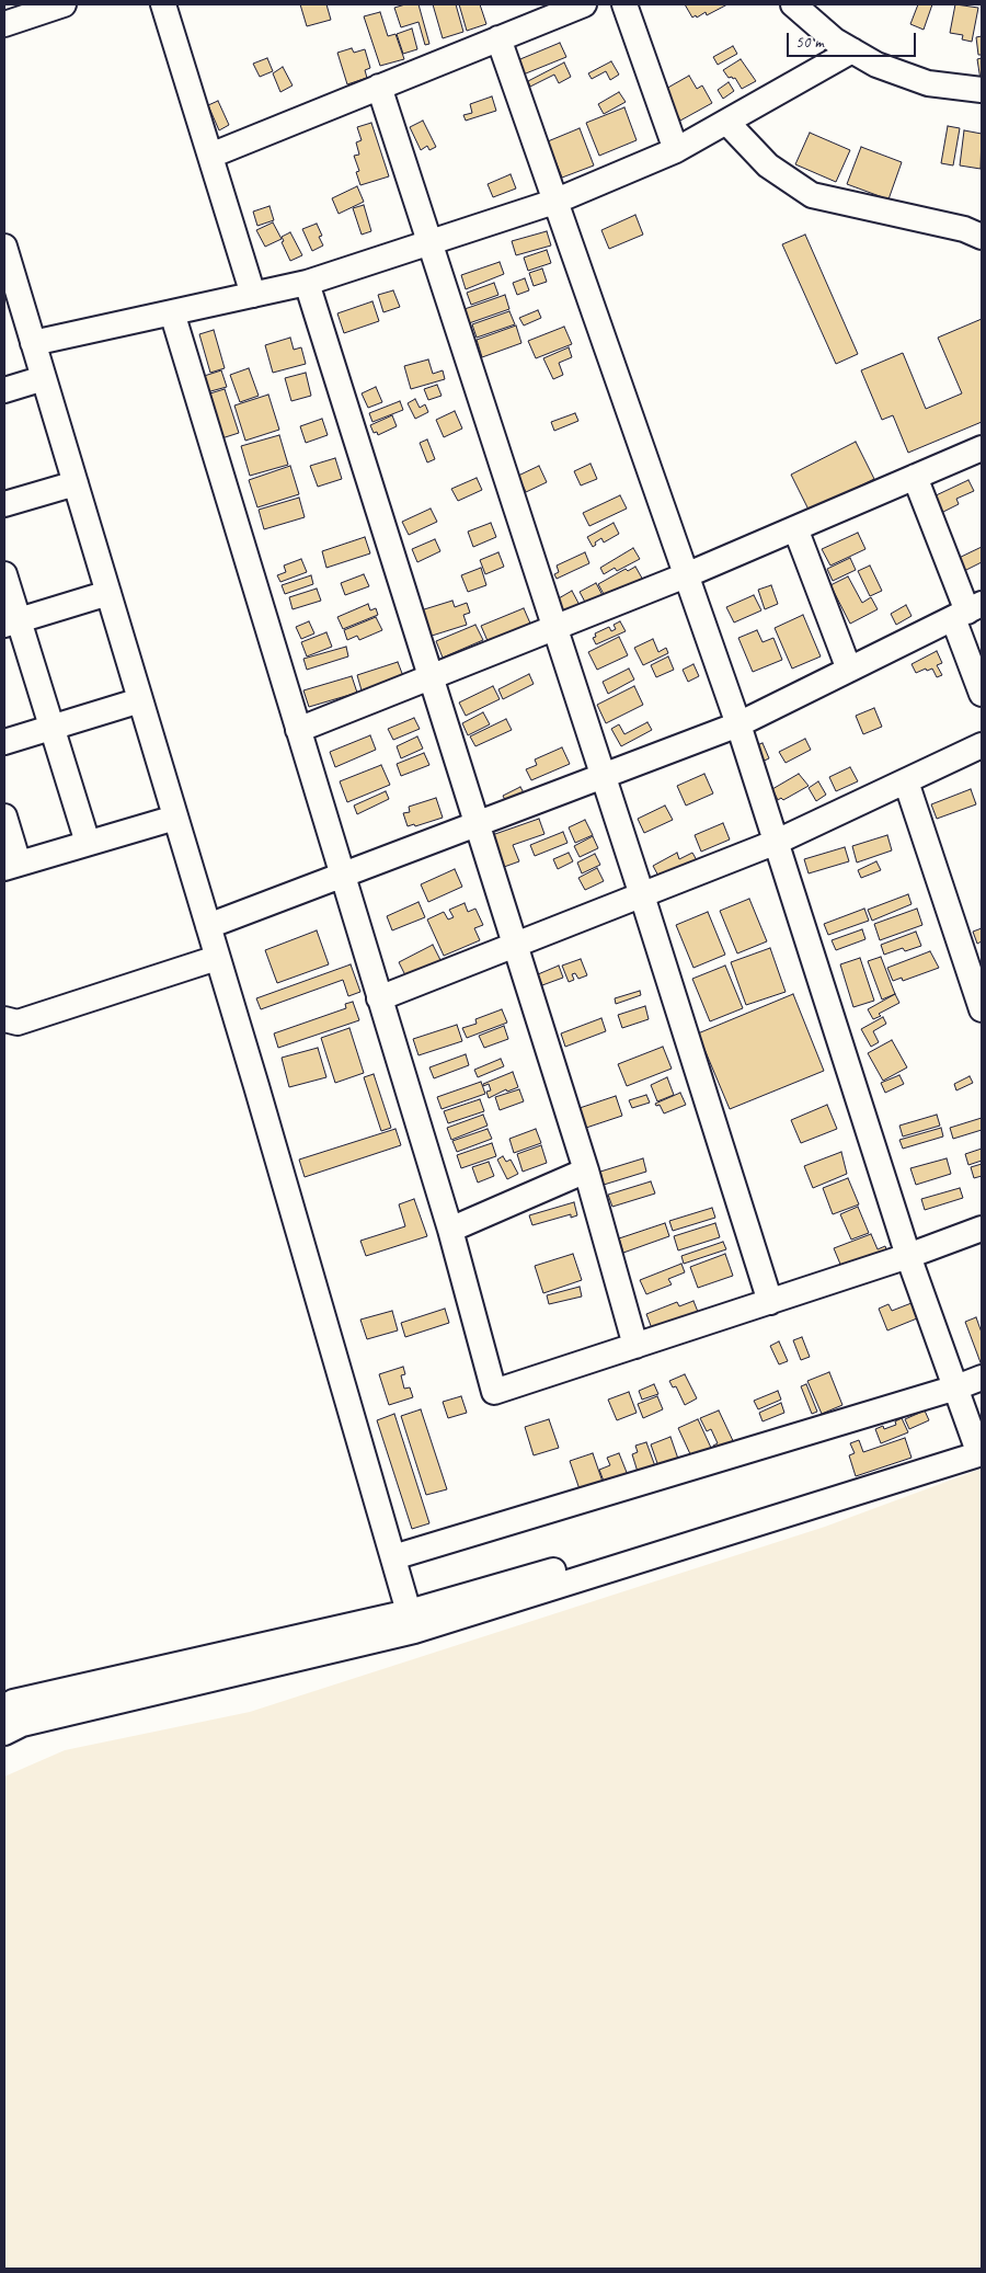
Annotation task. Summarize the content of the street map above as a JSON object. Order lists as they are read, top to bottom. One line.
{"scale_bar":"50 m"}
